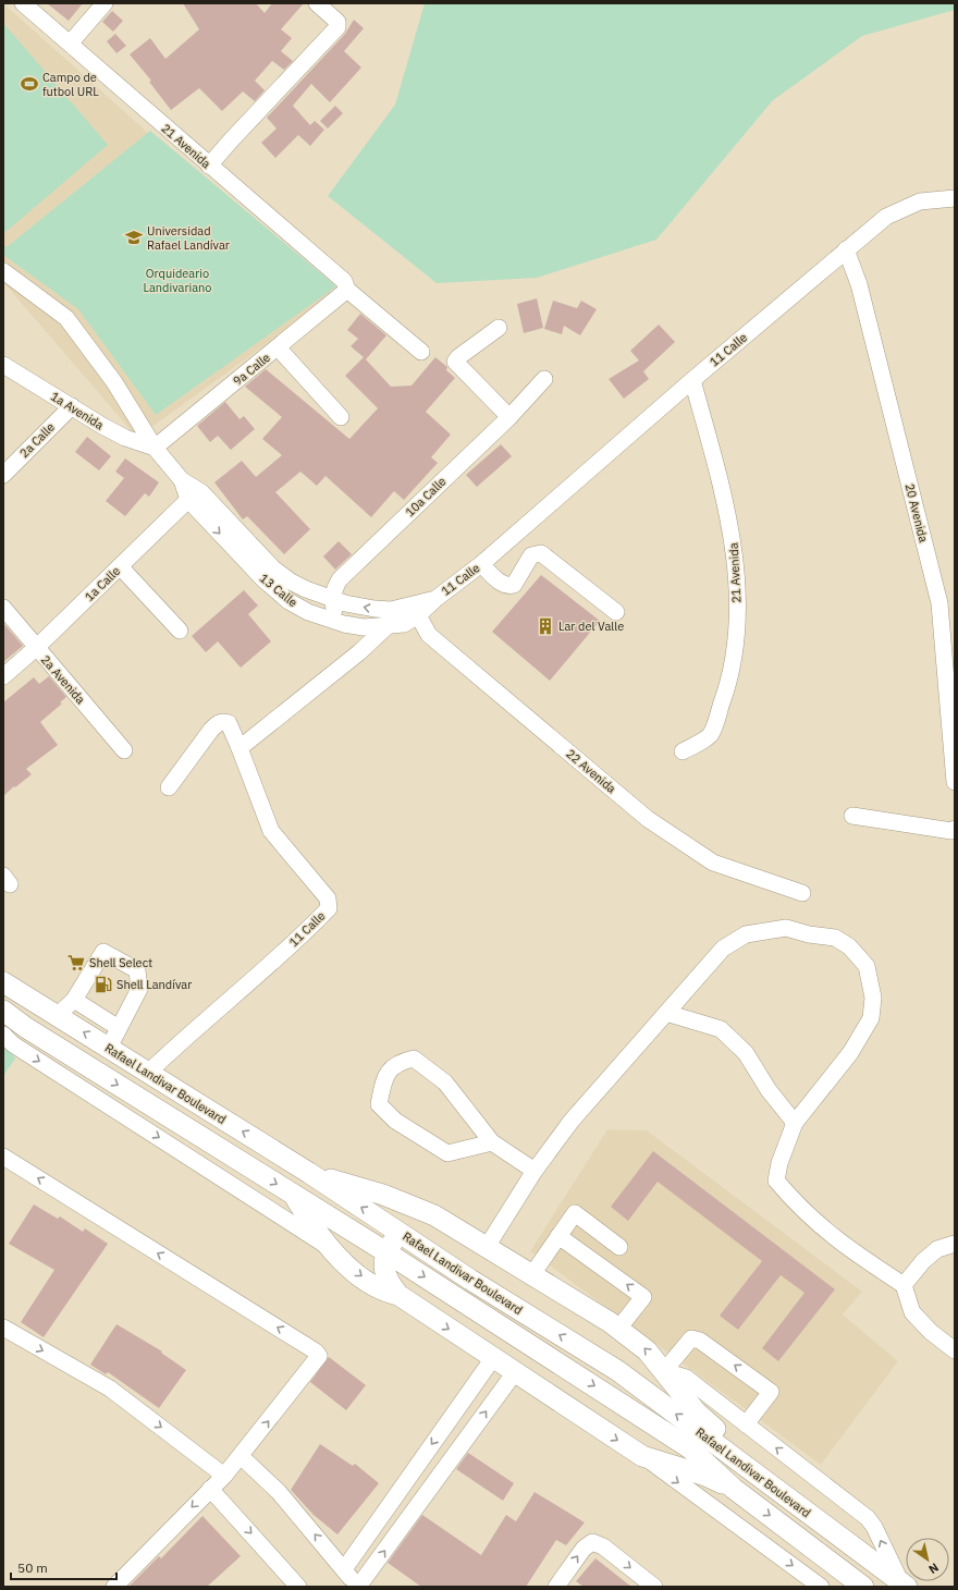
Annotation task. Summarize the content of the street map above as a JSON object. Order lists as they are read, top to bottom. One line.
{"streets":{"main road":["Rafael Landivar Boulevard"],"street":["21 Avenida","11 Calle","9a Calle","1a Avenida","2a Calle","10a Calle","20 Avenida","1a Calle","13 Calle","2a Avenida","22 Avenida"]},"crossings":[["21 Avenida","11 Calle"],["21 Avenida","9a Calle"],["11 Calle","20 Avenida"],["11 Calle","13 Calle"],["11 Calle","Rafael Landivar Boulevard"],["9a Calle","1a Avenida"],["9a Calle","13 Calle"],["1a Avenida","2a Calle"],["1a Avenida","13 Calle"],["10a Calle","13 Calle"],["1a Calle","13 Calle"],["1a Calle","2a Avenida"],["13 Calle","22 Avenida"]],"parks":["Orquideario Landivariano"],"places":{"sports":["Campo de futbol URL"],"school or university":["Universidad Rafael Landívar"],"building":["Lar del Valle"],"supermarket":["Shell Select"],"fuel station":["Shell Landívar"]},"scale_bar":"50 m","north":"bottom right"}
